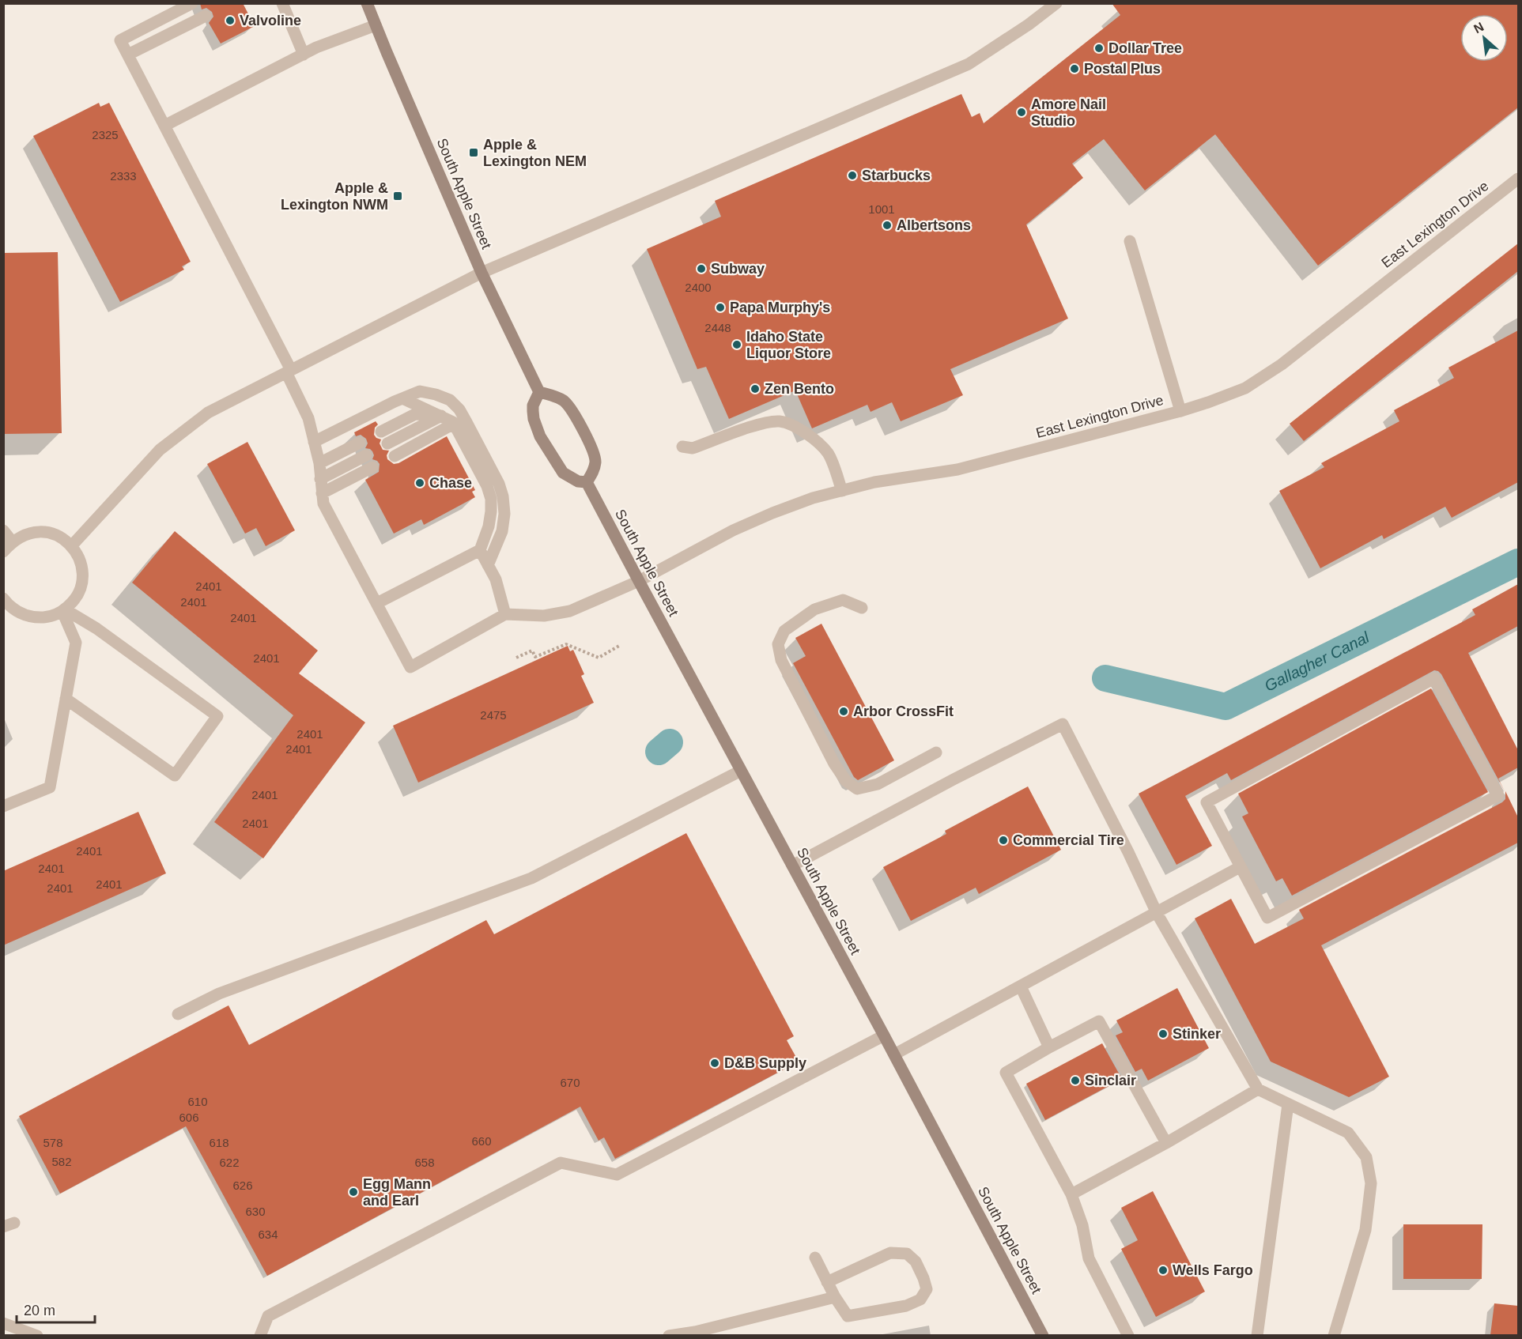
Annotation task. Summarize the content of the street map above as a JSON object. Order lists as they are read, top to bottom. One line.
{"streets":{"main road":["South Apple Street"],"street":["East Lexington Drive"]},"crossings":[["South Apple Street","East Lexington Drive"]],"water":["Gallagher Canal"],"places":{"other":["Valvoline","Dollar Tree","Postal Plus","Amore Nail Studio","Starbucks","Albertsons","Subway","Papa Murphy's","Idaho State Liquor Store","Zen Bento","Chase","Arbor CrossFit","Commercial Tire","Stinker","D&B Supply","Sinclair","Egg Mann and Earl","Wells Fargo"],"transit":["Apple & Lexington NEM","Apple & Lexington NWM"]},"house_numbers":["2325","2333","1001","2400","2448","2401","2401","2401","2401","2475","2401","2401","2401","2401","2401","2401","2401","2401","670","610","606","660","578","618","582","622","658","626","630","634"],"scale_bar":"20 m","north":"top left"}
